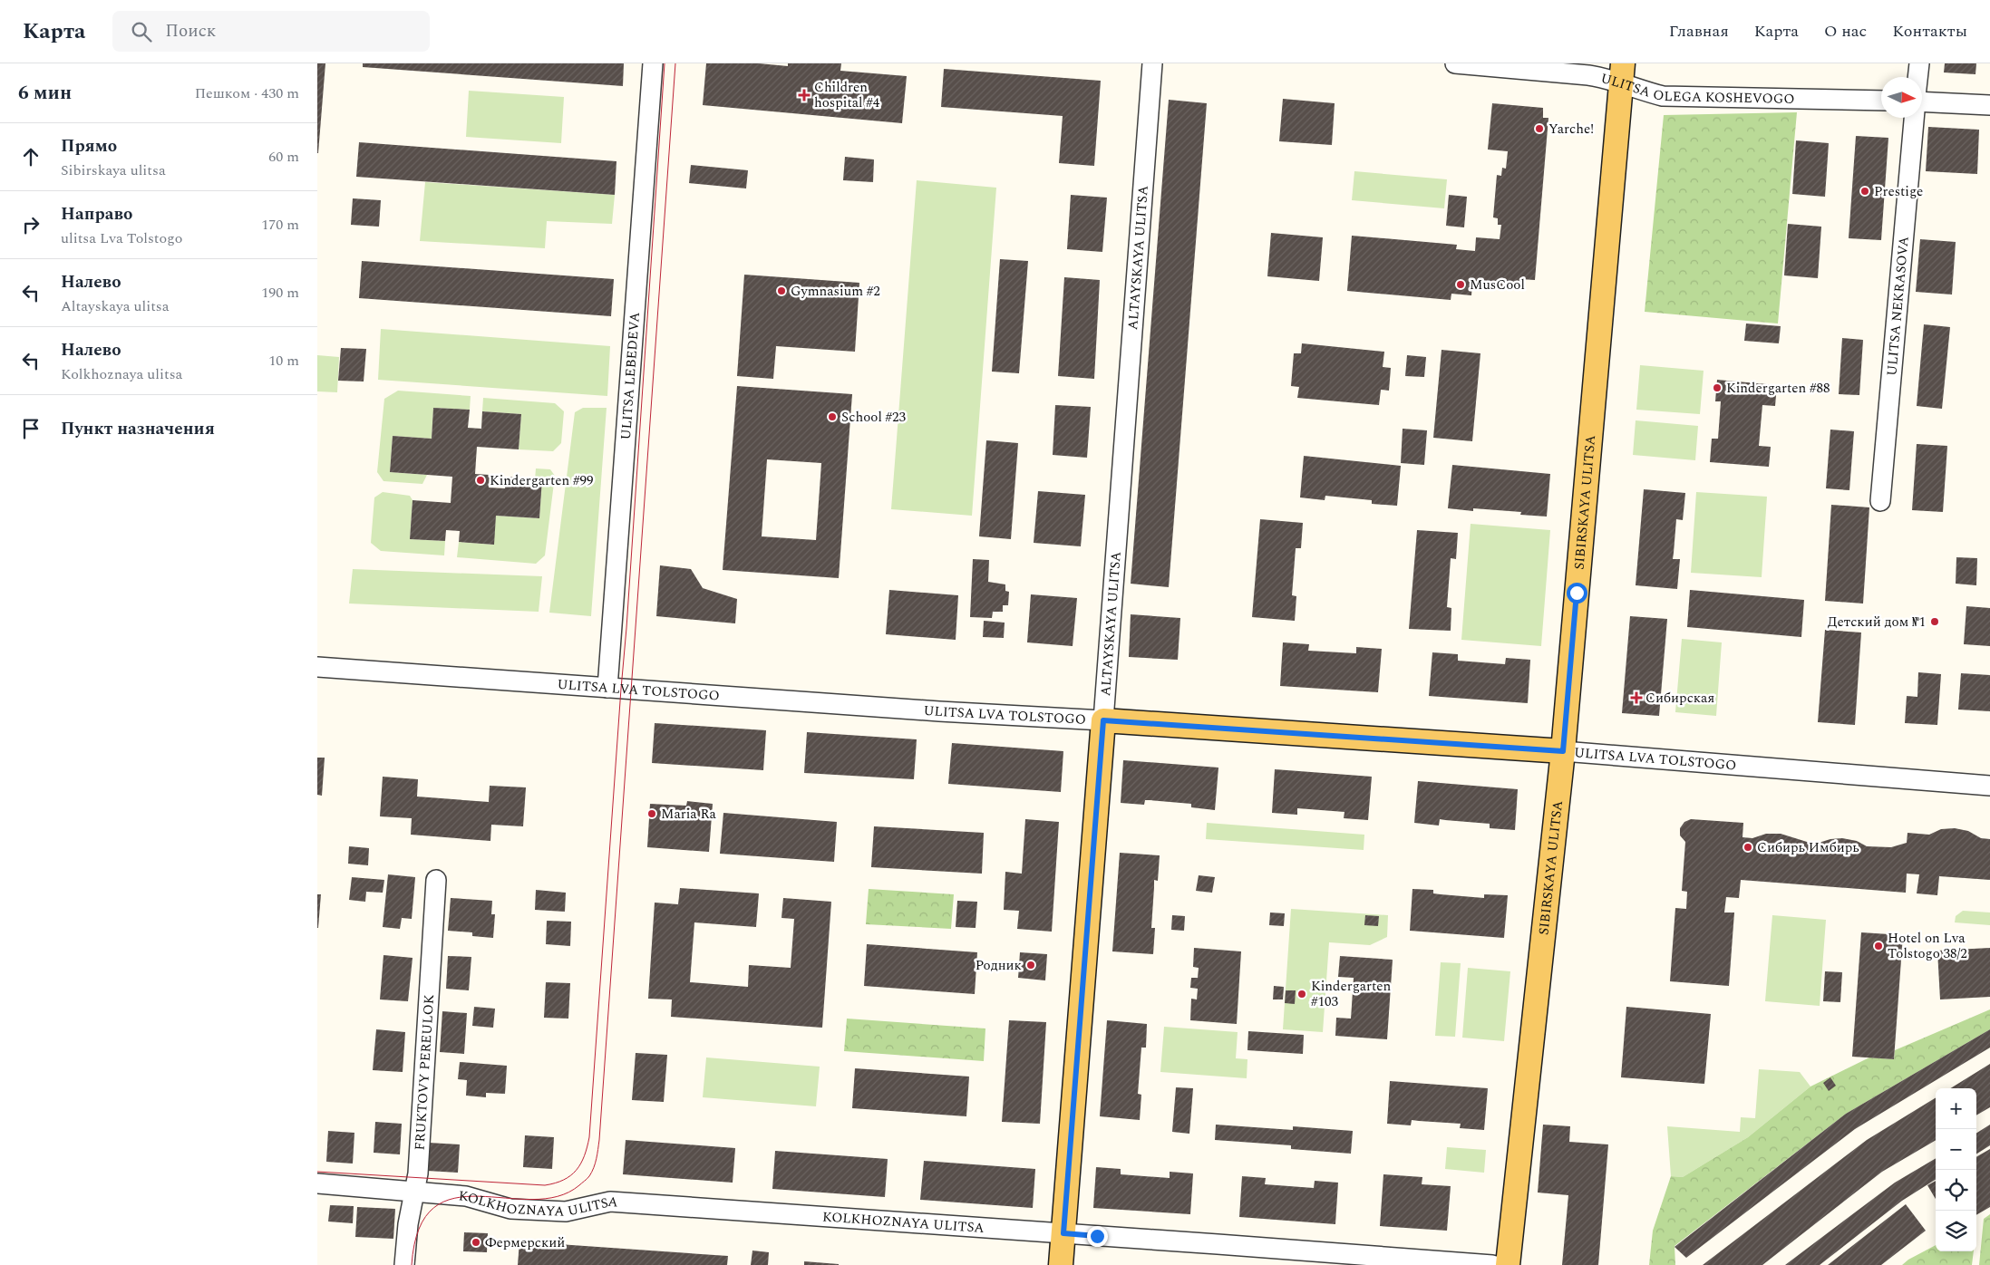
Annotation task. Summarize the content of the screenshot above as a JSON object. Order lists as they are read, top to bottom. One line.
{"streets":{"main road":["ALTAYSKAYA ULITSA","SIBIRSKAYA ULITSA","ULITSA LVA TOLSTOGO"],"street":["ULITSA OLEGA KOSHEVOGO","ULITSA NEKRASOVA","ULITSA LEBEDEVA","FRUKTOVY PEREULOK","KOLKHOZNAYA ULITSA"]},"crossings":[["ULITSA OLEGA KOSHEVOGO","SIBIRSKAYA ULITSA"],["ALTAYSKAYA ULITSA","ULITSA LVA TOLSTOGO"],["ALTAYSKAYA ULITSA","KOLKHOZNAYA ULITSA"],["ULITSA LEBEDEVA","ULITSA LVA TOLSTOGO"],["SIBIRSKAYA ULITSA","ULITSA LVA TOLSTOGO"],["FRUKTOVY PEREULOK","KOLKHOZNAYA ULITSA"]],"places":{"health":["Children hospital #4","Сибирская"],"other":["Yarche!","Prestige","MusCool","Gymnasium #2","Kindergarten #88","School #23","Kindergarten #99","Детский дом №1","Maria Ra","Сибирь Имбирь","Hotel on Lva Tolstogo 38/2","Родник","Kindergarten #103","Фермерский"]},"north":"right","page":{"header":"Карта","search":"Поиск","nav":["Главная","Карта","О нас","Контакты"],"heading":["6 мин","Пешком · 430 m"],"list":[["Прямо","Sibirskaya ulitsa","60 m"],["Направо","ulitsa Lva Tolstogo","170 m"],["Налево","Altayskaya ulitsa","190 m"],["Налево","Kolkhoznaya ulitsa","10 m"],"Пункт назначения"],"map_buttons":["+","−"]}}
